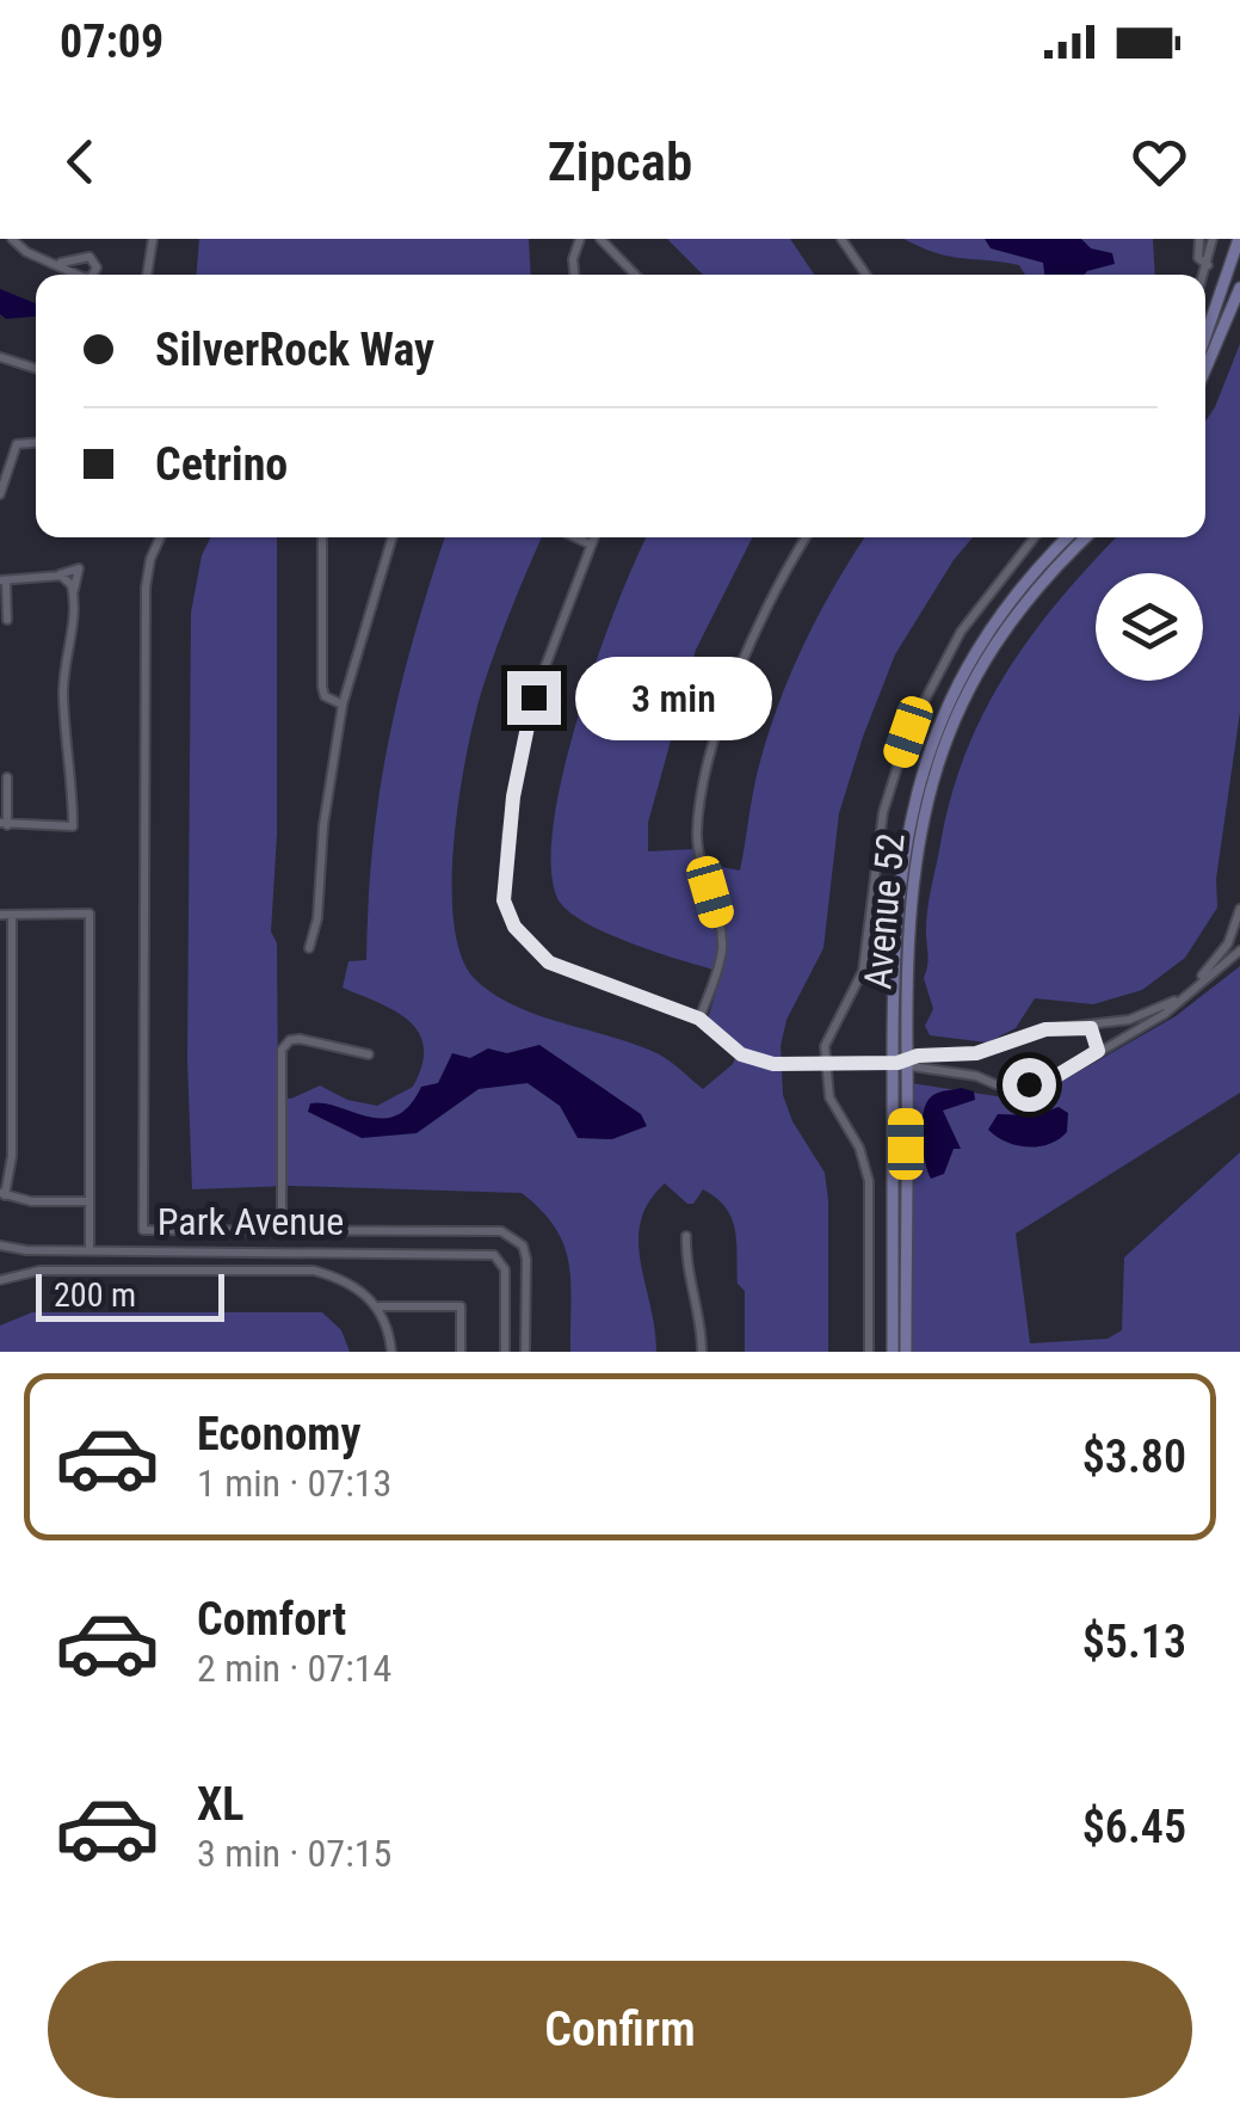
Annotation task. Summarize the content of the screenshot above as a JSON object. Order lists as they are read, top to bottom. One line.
{"streets":{"main road":["Avenue 52"],"street":["Park Avenue"]},"scale_bar":"200 m","page":{"status":"07:09","header":"Zipcab","banner":["SilverRock Way","Cetrino"],"bubble":"3 min","scale":"200 m","list":[{"name":"Economy","note":"1 min · 07:13","value":"$3.80"},{"name":"Comfort","note":"2 min · 07:14","value":"$5.13"},{"name":"XL","note":"3 min · 07:15","value":"$6.45"}],"buttons":"Confirm"}}
